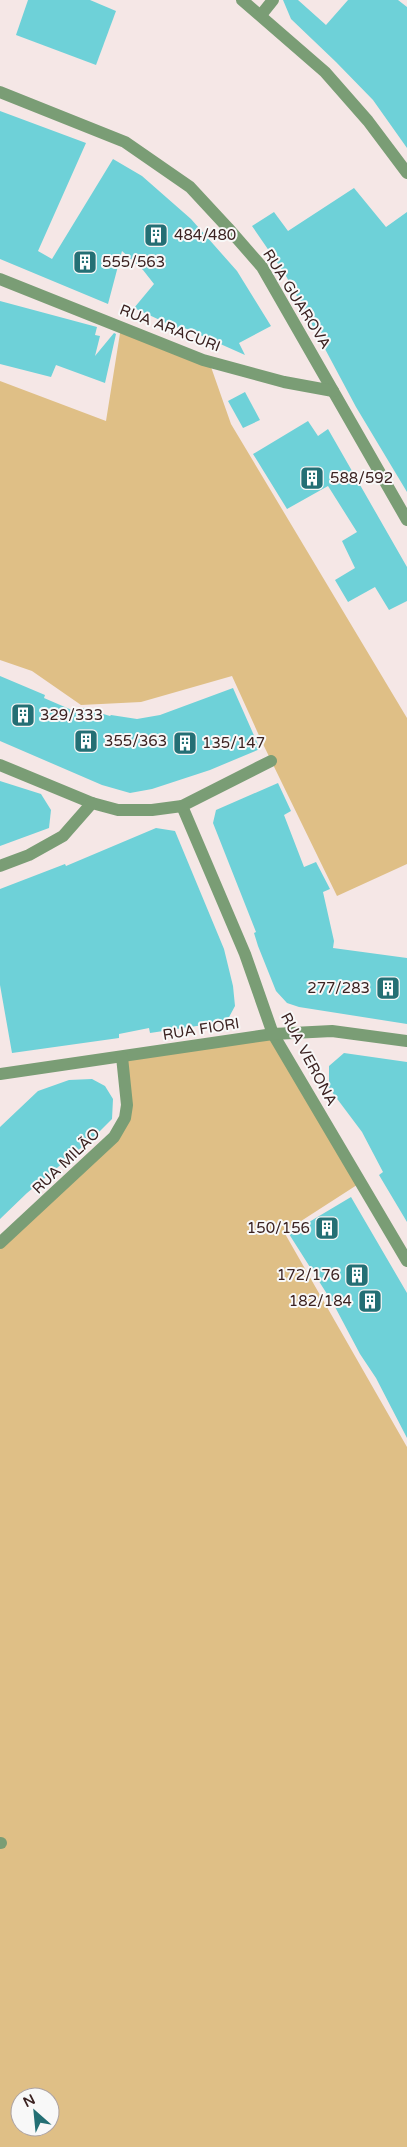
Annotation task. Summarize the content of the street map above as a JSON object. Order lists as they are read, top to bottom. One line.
{"streets":{"street":["RUA GUAROVA","RUA ARACURI","RUA FIORI","RUA VERONA","RUA MILÃO"]},"crossings":[["RUA GUAROVA","RUA ARACURI"],["RUA FIORI","RUA VERONA"],["RUA FIORI","RUA MILÃO"]],"places":{"building":["484/480","555/563","588/592","329/333","355/363","135/147","277/283","150/156","172/176","182/184"]},"north":"top left"}
